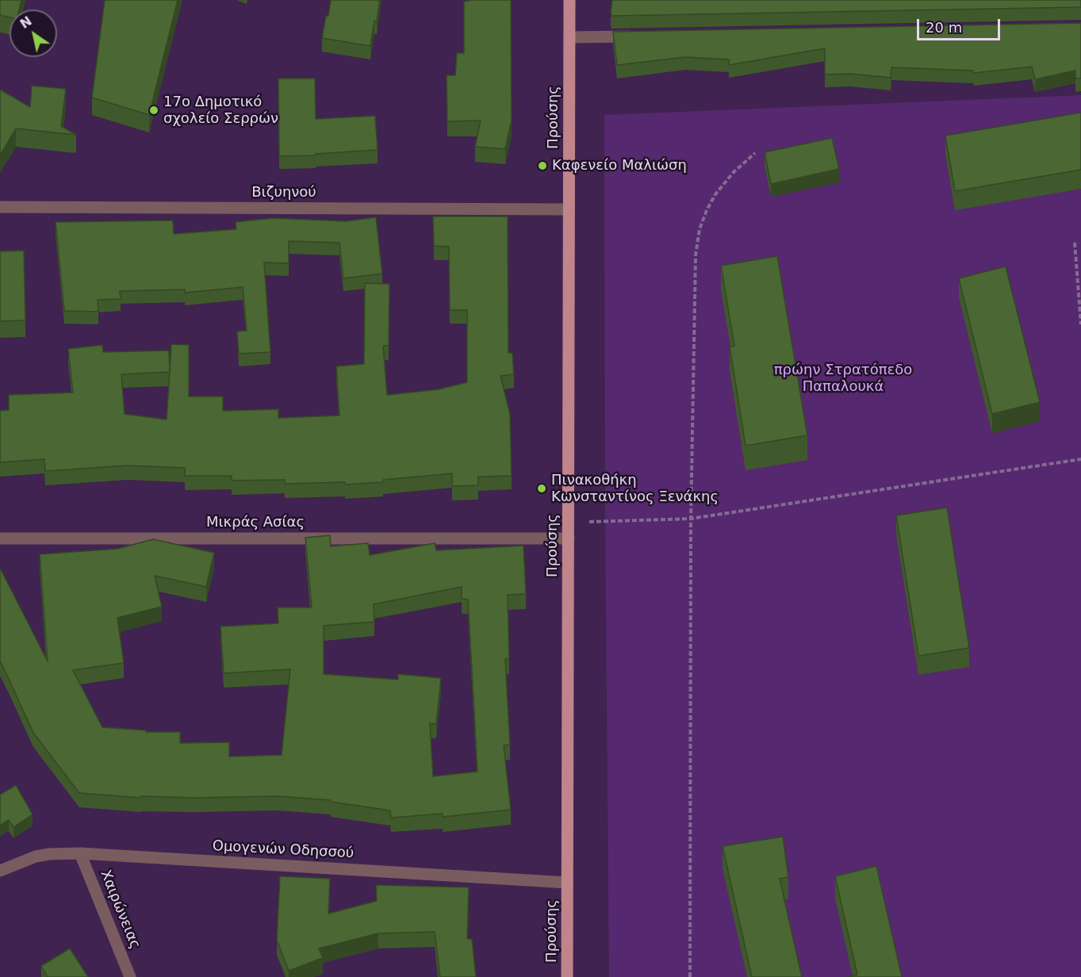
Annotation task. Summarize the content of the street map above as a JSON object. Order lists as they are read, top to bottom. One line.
{"streets":{"main road":["Προύσης"],"street":["Βιζυηνού","Μικράς Ασίας","Ομογενών Οδησσού","Χαιρώνειας"]},"crossings":[["Προύσης","Βιζυηνού"],["Προύσης","Μικράς Ασίας"],["Προύσης","Ομογενών Οδησσού"],["Ομογενών Οδησσού","Χαιρώνειας"]],"parks":["πρώην Στρατόπεδο Παπαλουκά"],"places":["17ο Δημοτικό σχολείο Σερρών","Καφενείο Μαλιώση","Πινακοθήκη Κωνσταντίνος Ξενάκης"],"scale_bar":"20 m","north":"top left"}
